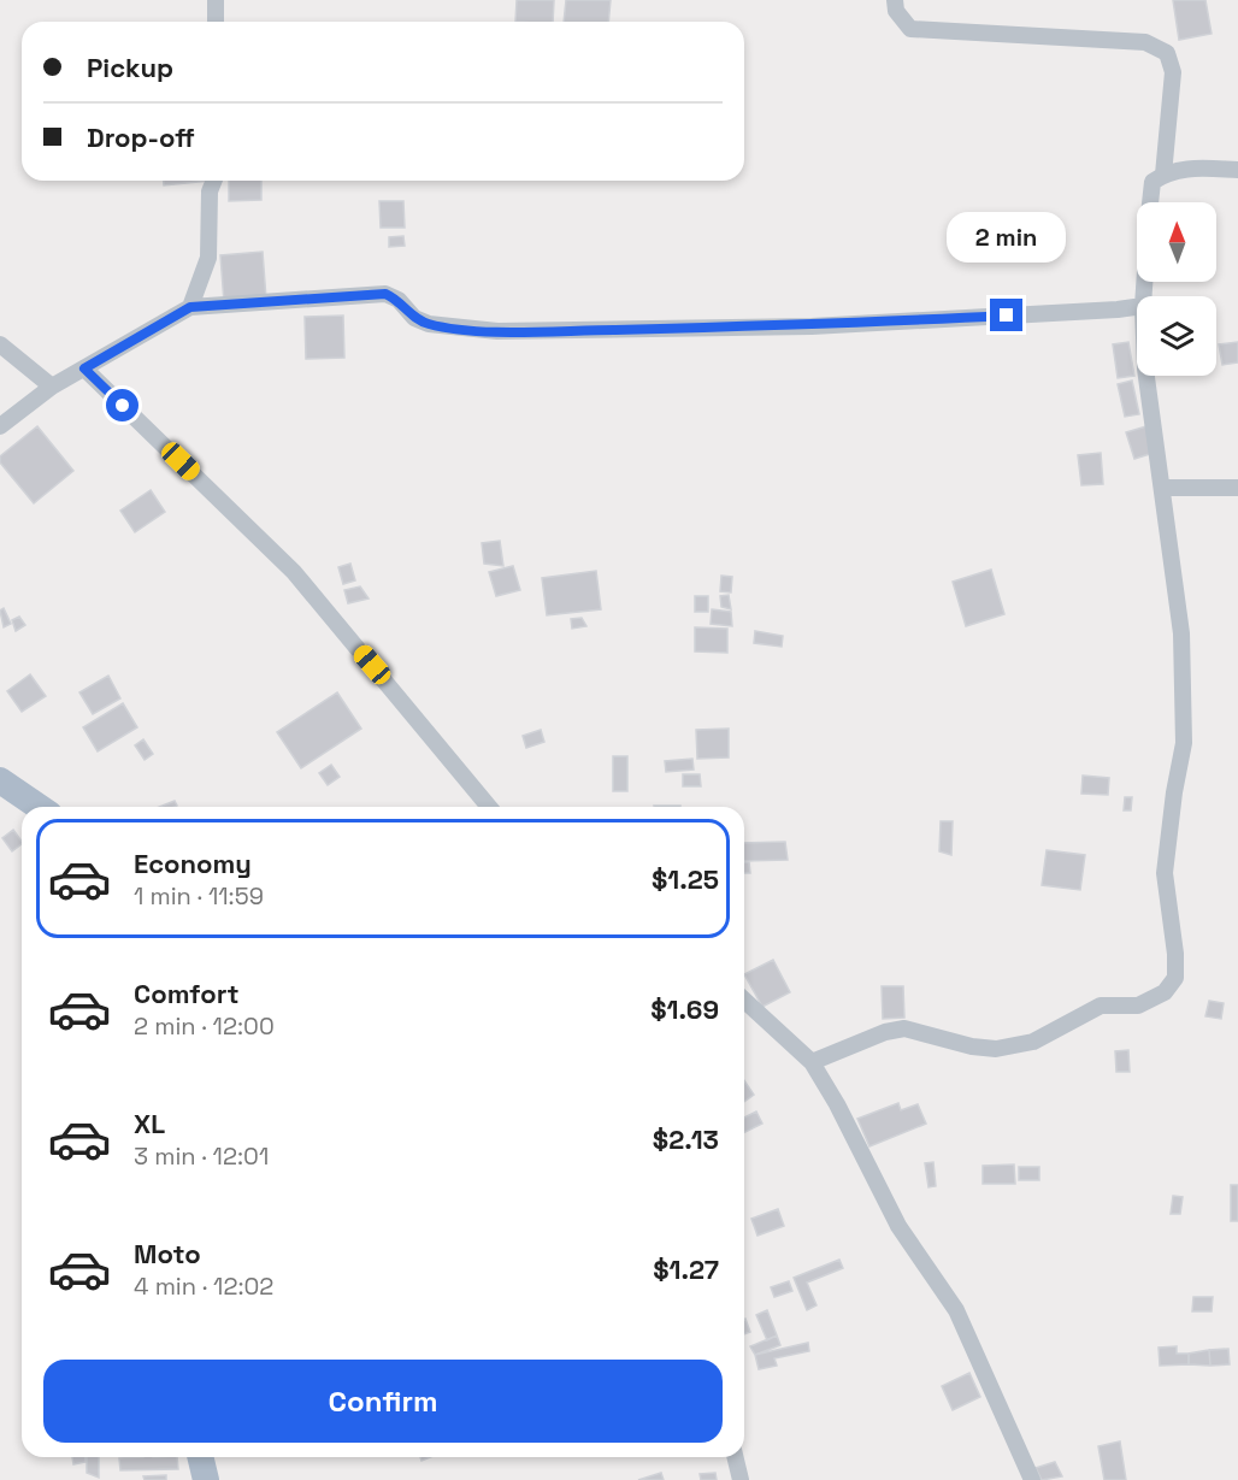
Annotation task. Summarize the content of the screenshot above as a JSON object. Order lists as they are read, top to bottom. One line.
{"north":"top","page":{"banner":["Pickup","Drop-off"],"bubble":"2 min","list":[{"name":"Economy","note":"1 min · 11:59","value":"$1.25"},{"name":"Comfort","note":"2 min · 12:00","value":"$1.69"},{"name":"XL","note":"3 min · 12:01","value":"$2.13"},{"name":"Moto","note":"4 min · 12:02","value":"$1.27"}],"buttons":"Confirm"}}
